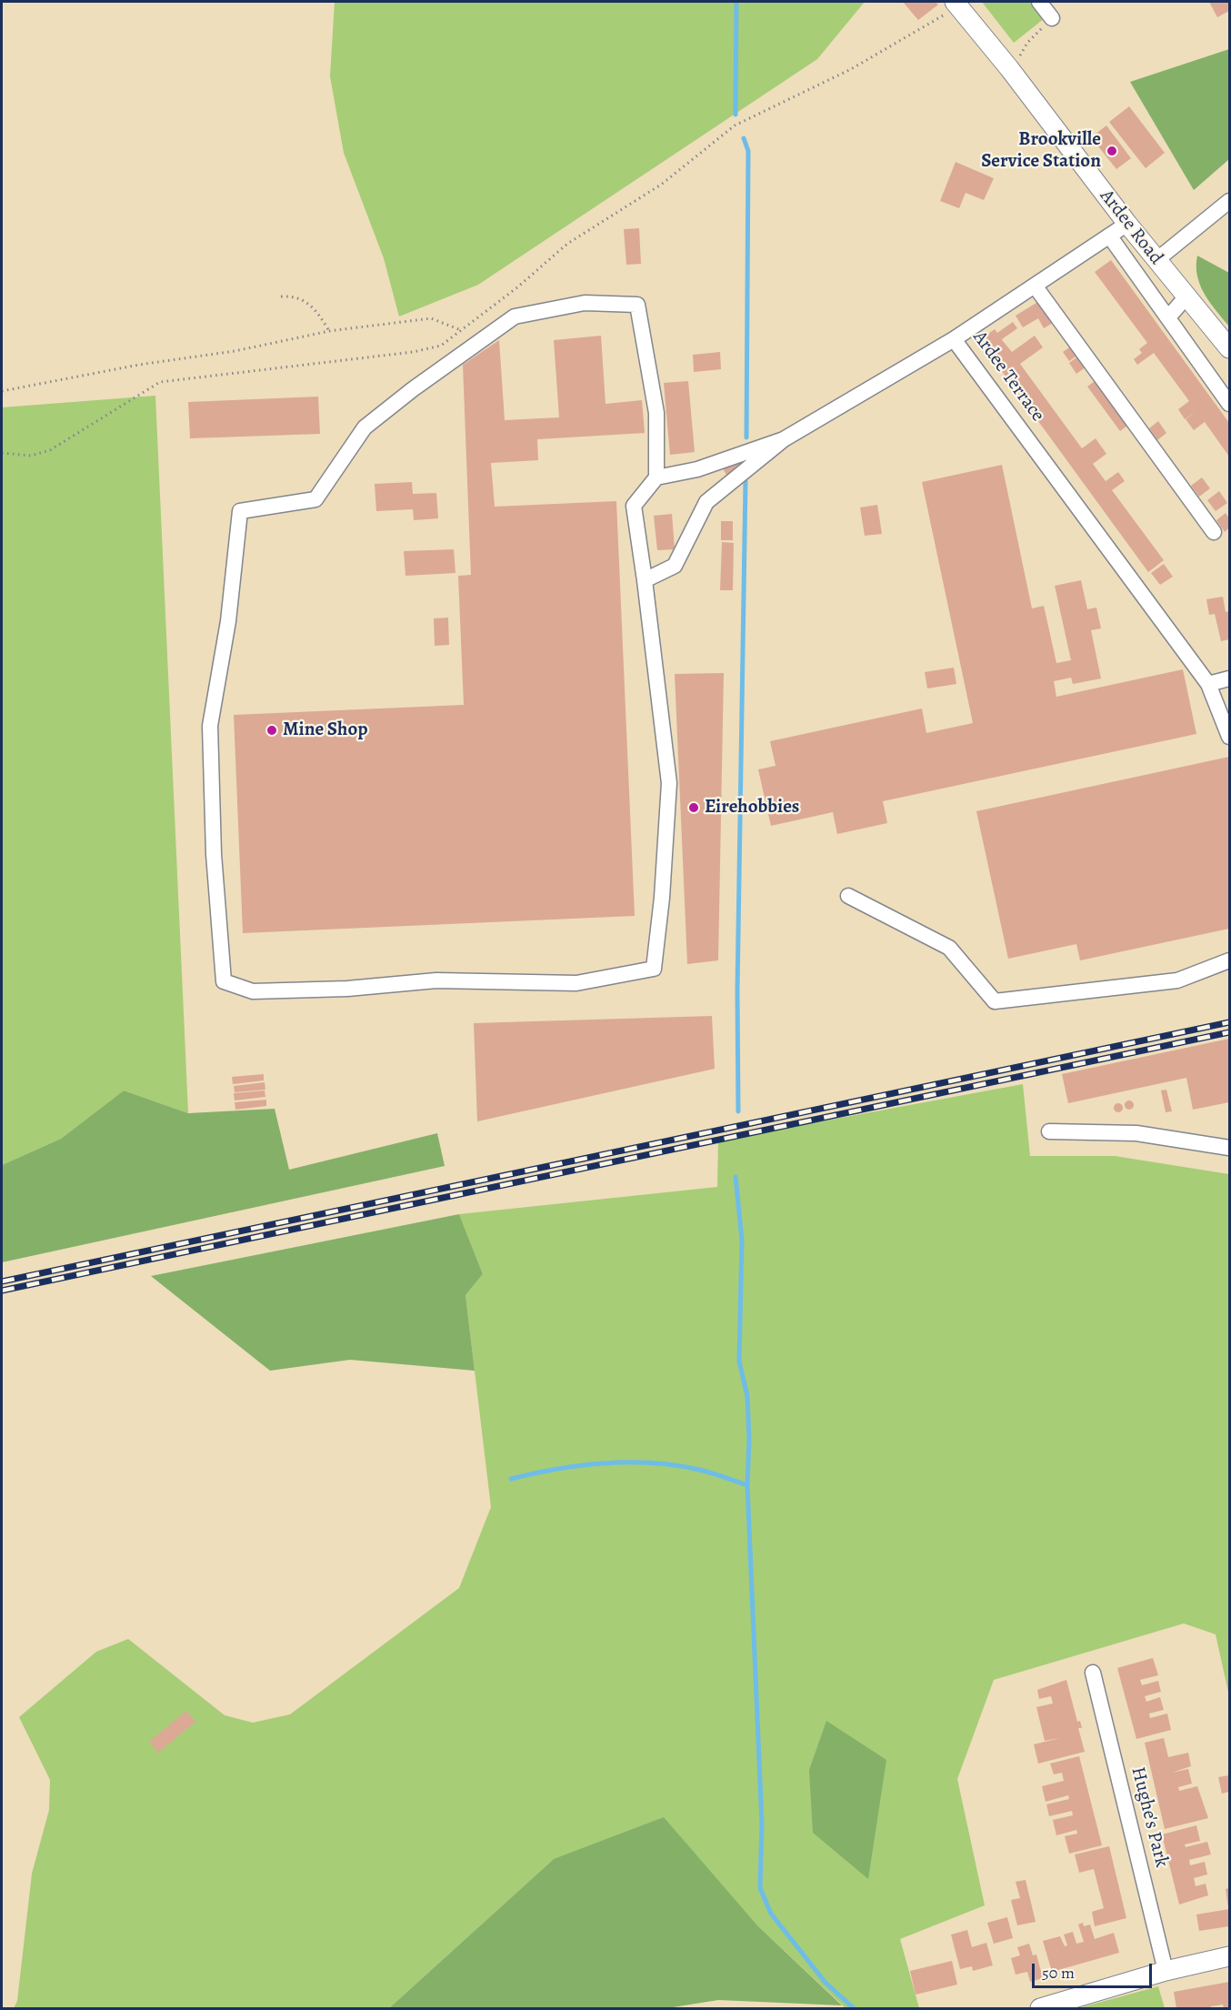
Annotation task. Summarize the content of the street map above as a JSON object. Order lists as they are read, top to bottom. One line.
{"streets":{"main road":["Ardee Road"],"street":["Ardee Terrace","Hughe's Park"]},"crossings":[["Ardee Road","Ardee Terrace"]],"places":["Brookville Service Station","Mine Shop","Eirehobbies"],"scale_bar":"50 m"}
